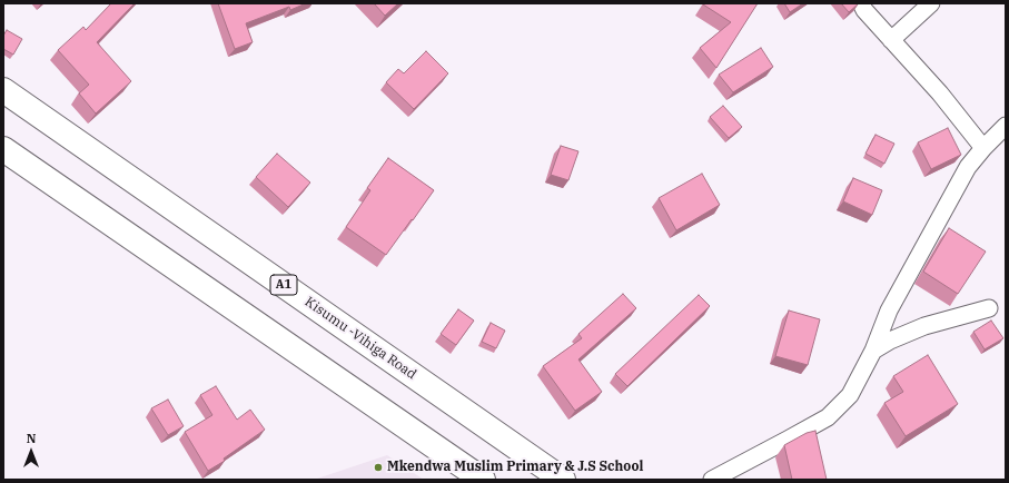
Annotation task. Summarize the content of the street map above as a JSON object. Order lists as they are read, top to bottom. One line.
{"streets":{"highway":["A1","Kisumu -Vihiga Road"]},"places":["Mkendwa Muslim Primary & J.S School"],"north":"top"}
